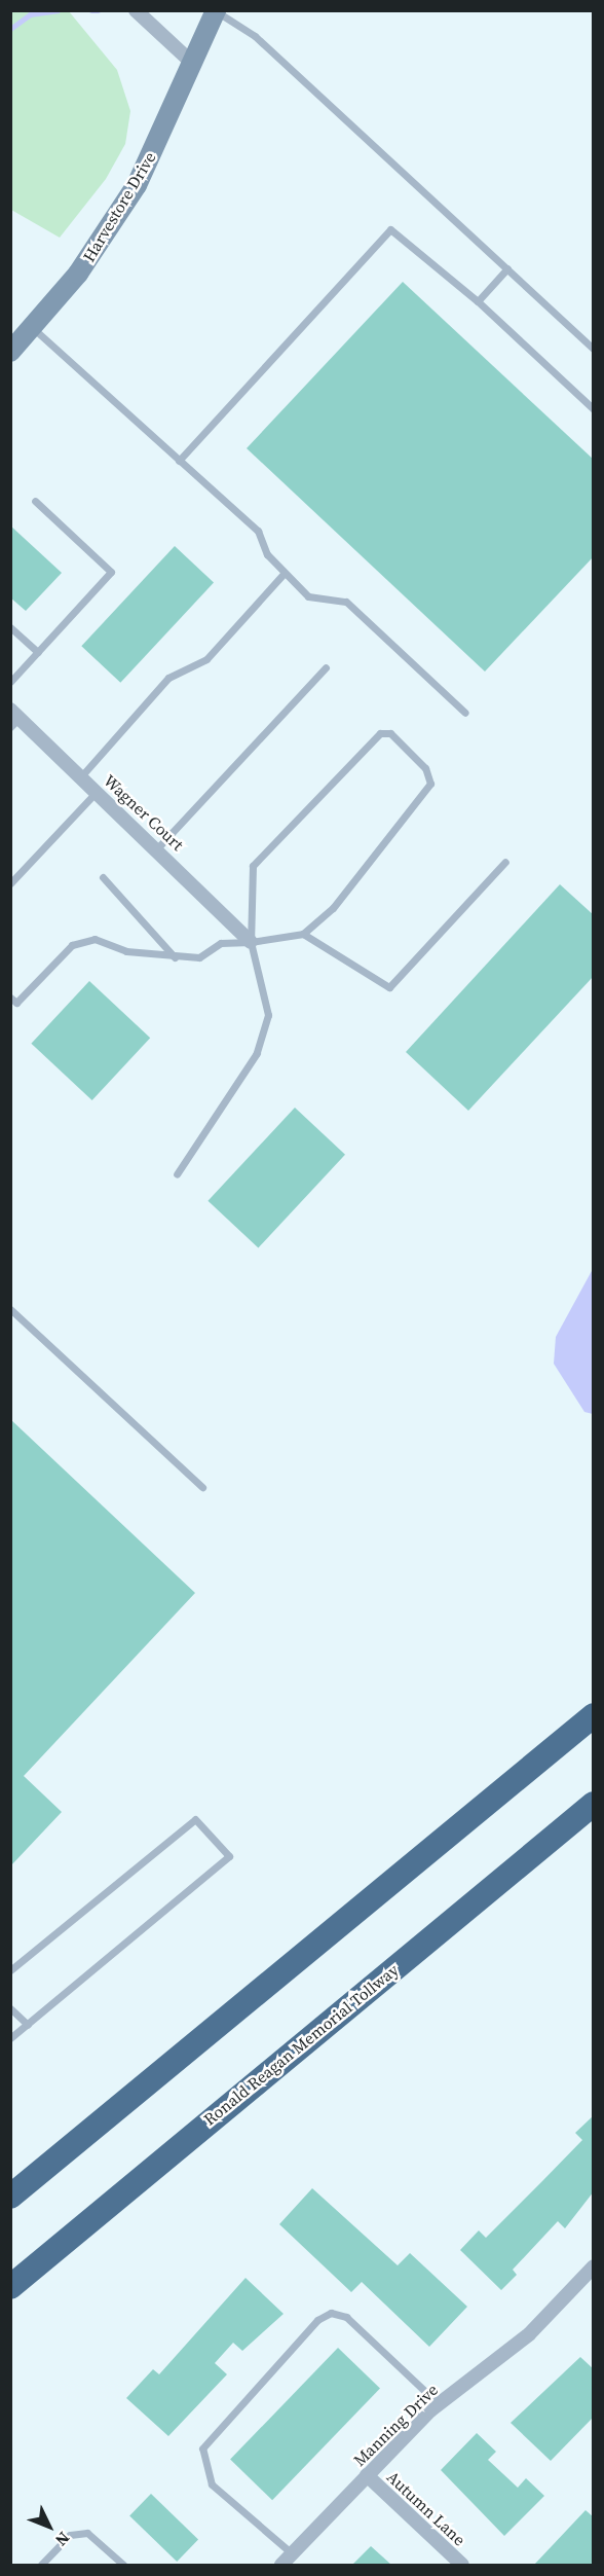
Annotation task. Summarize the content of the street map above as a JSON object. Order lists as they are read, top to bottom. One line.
{"streets":{"highway":["Ronald Reagan Memorial Tollway"],"street":["Harvestore Drive","Wagner Court","Manning Drive","Autumn Lane"]},"crossings":[["Manning Drive","Autumn Lane"]],"north":"bottom right"}
